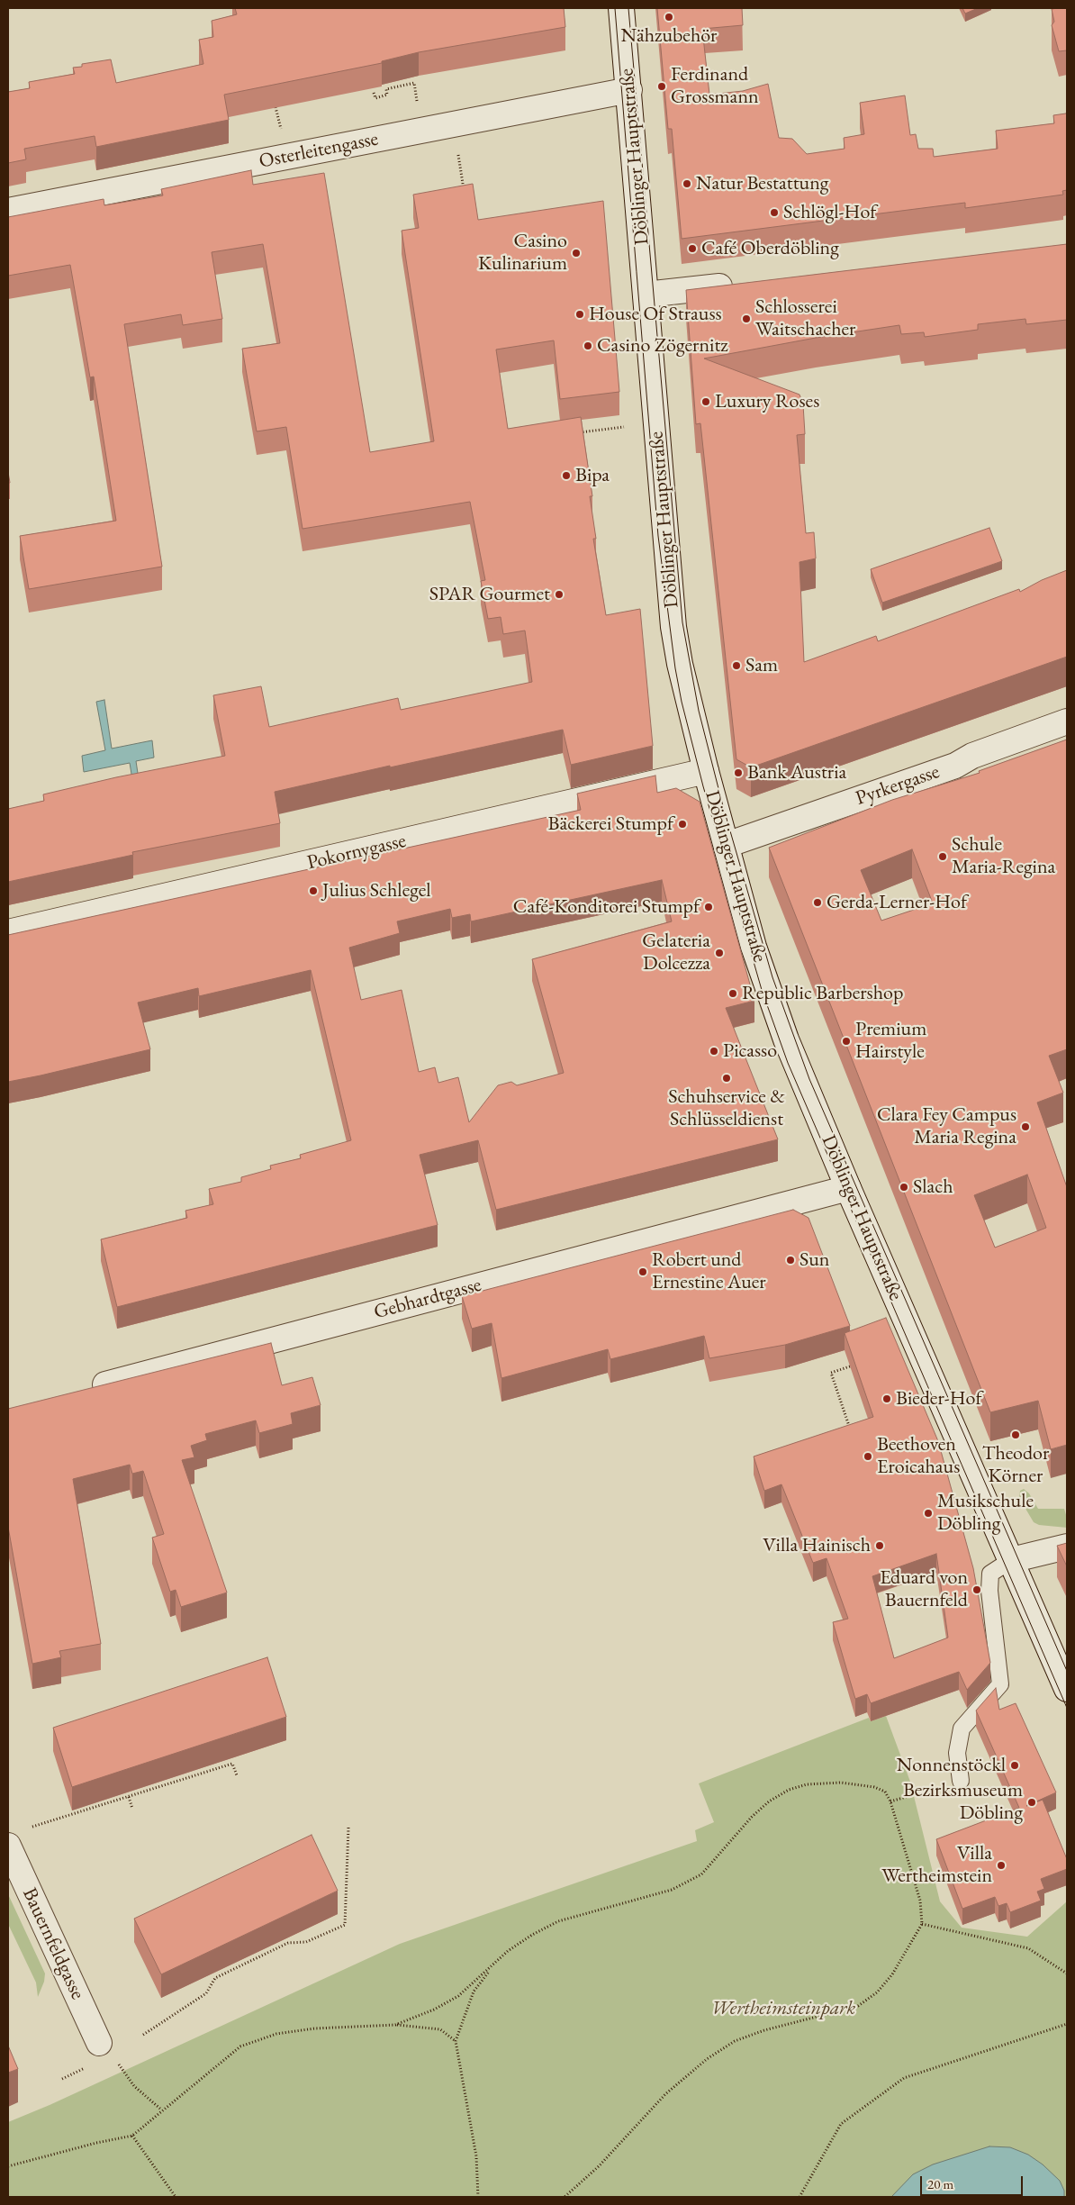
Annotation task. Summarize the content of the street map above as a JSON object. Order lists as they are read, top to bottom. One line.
{"streets":{"street":["Osterleitengasse","Döblinger Hauptstraße","Pyrkergasse","Pokornygasse","Gebhardtgasse","Bauernfeldgasse"]},"crossings":[["Osterleitengasse","Döblinger Hauptstraße"],["Döblinger Hauptstraße","Pyrkergasse"],["Döblinger Hauptstraße","Pokornygasse"],["Döblinger Hauptstraße","Gebhardtgasse"]],"parks":["Wertheimsteinpark"],"places":["Nähzubehör","Ferdinand Grossmann","Natur Bestattung","Schlögl-Hof","Café Oberdöbling","Casino Kulinarium","House Of Strauss","Schlosserei Waitschacher","Casino Zögernitz","Luxury Roses","Bipa","SPAR Gourmet","Sam","Bank Austria","Bäckerei Stumpf","Schule Maria-Regina","Julius Schlegel","Gerda-Lerner-Hof","Café-Konditorei Stumpf","Gelateria Dolcezza","Republic Barbershop","Premium Hairstyle","Picasso","Schuhservice & Schlüsseldienst","Clara Fey Campus Maria Regina","Slach","Sun","Robert und Ernestine Auer","Bieder-Hof","Theodor Körner","Beethoven Eroicahaus","Musikschule Döbling","Villa Hainisch","Eduard von Bauernfeld","Nonnenstöckl","Bezirksmuseum Döbling","Villa Wertheimstein"],"scale_bar":"20 m"}
